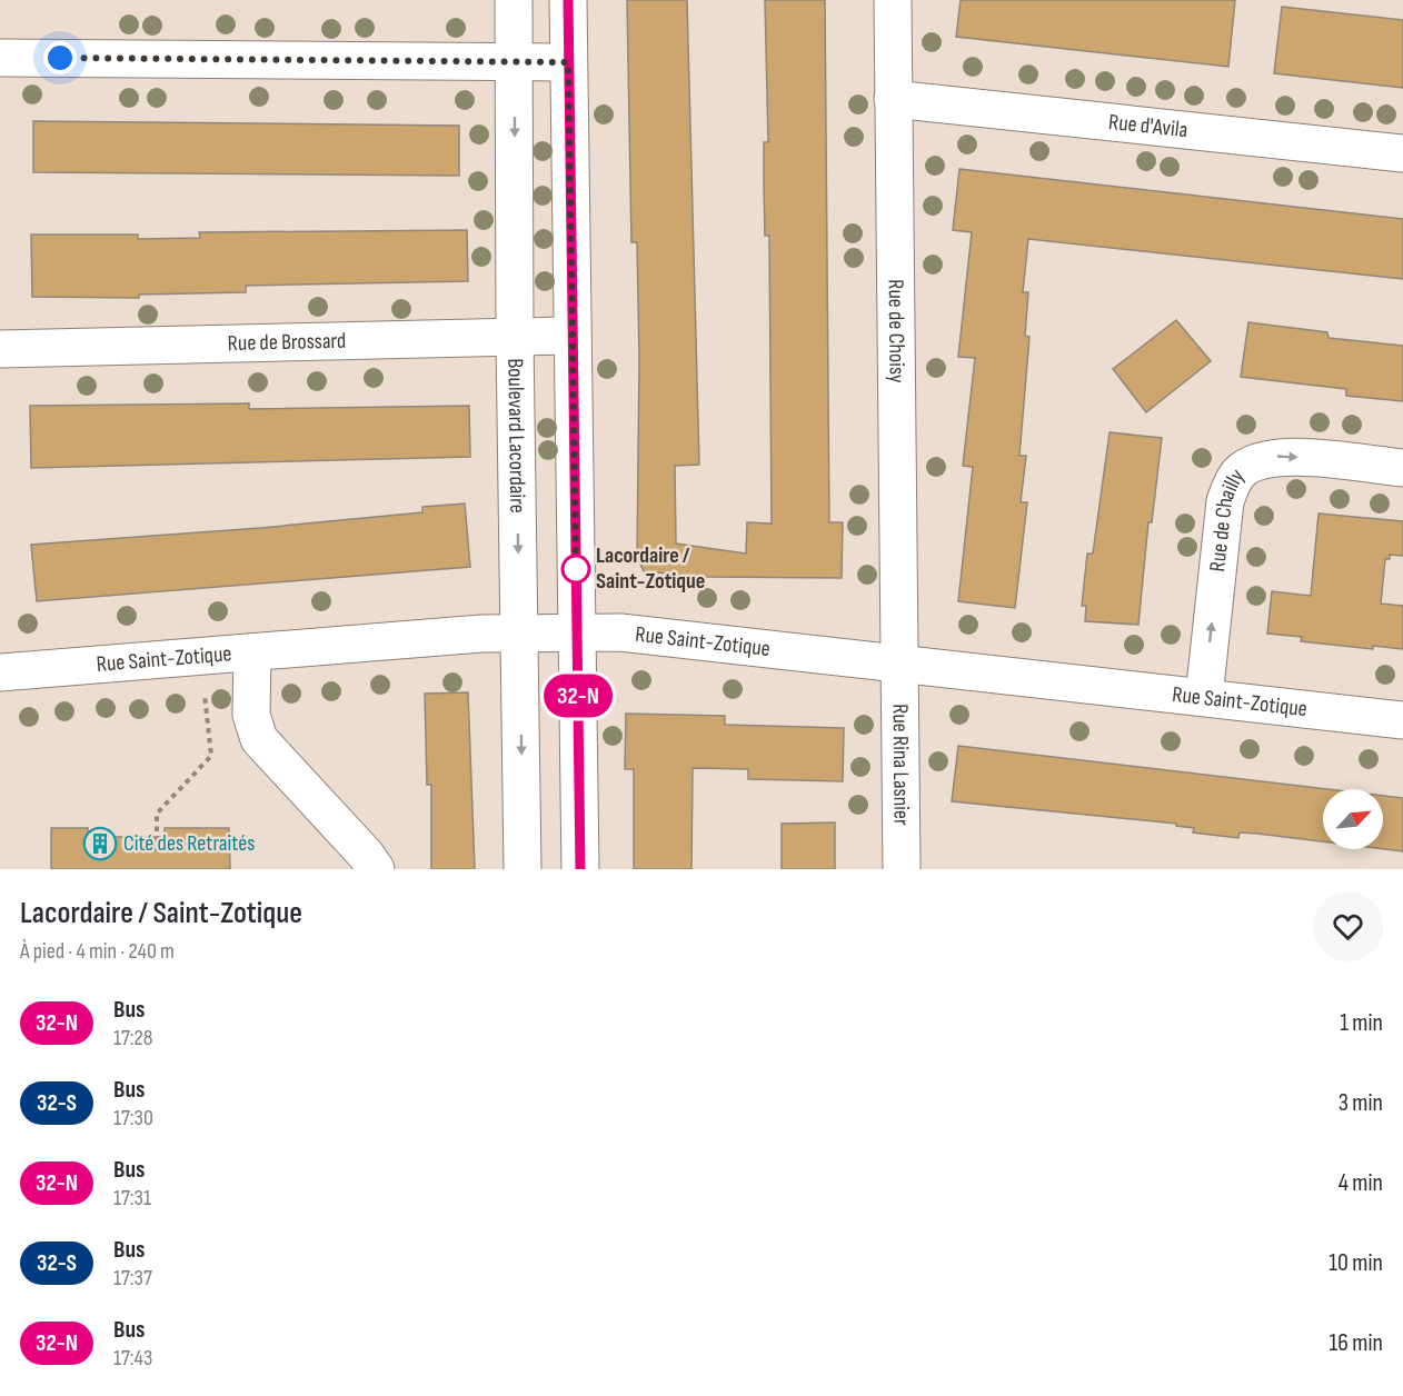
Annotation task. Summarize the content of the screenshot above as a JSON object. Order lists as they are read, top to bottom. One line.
{"streets":{"street":["Rue d'Avila","Rue de Choisy","Rue de Brossard","Boulevard Lacordaire","Rue de Chailly","Rue Saint-Zotique","Rue Rina Lasnier"]},"crossings":[["Rue d'Avila","Rue de Choisy"],["Rue de Choisy","Rue Saint-Zotique"],["Rue de Choisy","Rue Rina Lasnier"],["Rue de Brossard","Boulevard Lacordaire"],["Boulevard Lacordaire","Rue Saint-Zotique"],["Rue de Chailly","Rue Saint-Zotique"],["Rue Saint-Zotique","Rue Rina Lasnier"]],"places":{"other":["Lacordaire / Saint-Zotique"],"building":["Cité des Retraités"]},"lines":["bus line 32-N"],"north":"top right","page":{"on_map":"32-N","heading":["Lacordaire / Saint-Zotique","À pied · 4 min · 240 m"],"list":[{"mark":"32-N","name":"Bus","note":"17:28","value":"1 min"},{"mark":"32-S","name":"Bus","note":"17:30","value":"3 min"},{"mark":"32-N","name":"Bus","note":"17:31","value":"4 min"},{"mark":"32-S","name":"Bus","note":"17:37","value":"10 min"},{"mark":"32-N","name":"Bus","note":"17:43","value":"16 min"}]}}
